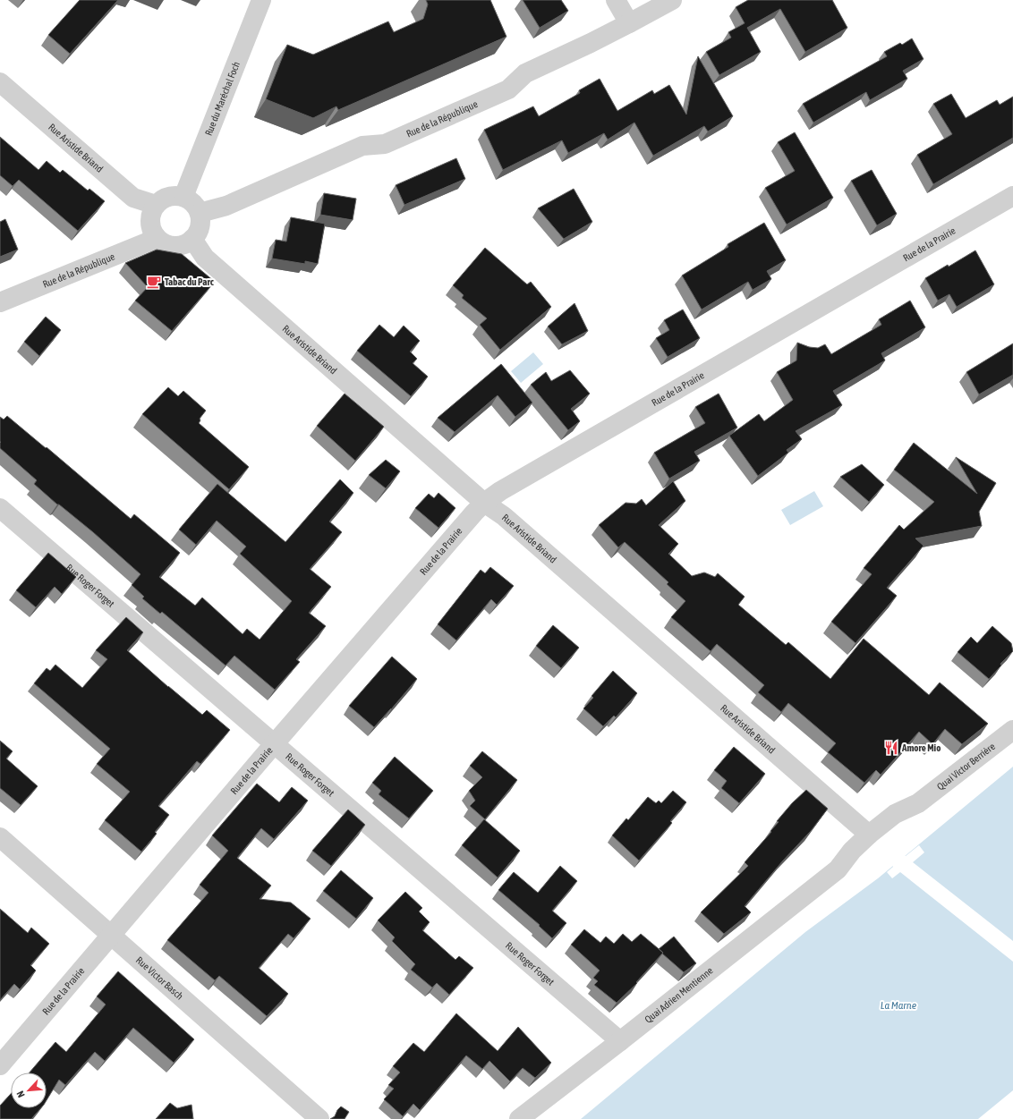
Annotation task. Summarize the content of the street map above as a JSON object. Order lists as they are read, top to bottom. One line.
{"streets":{"street":["Rue du Maréchal Foch","Rue de la République","Rue Aristide Briand","Rue de la Prairie","Rue Roger Forget","Quai Victor Berrière","Rue Victor Basch","Quai Adrien Mentienne"]},"crossings":[["Rue du Maréchal Foch","Rue de la République"],["Rue du Maréchal Foch","Rue Aristide Briand"],["Rue de la République","Rue Aristide Briand"],["Rue Aristide Briand","Rue de la Prairie"],["Rue Aristide Briand","Quai Victor Berrière"],["Rue Aristide Briand","Quai Adrien Mentienne"],["Rue de la Prairie","Rue Roger Forget"],["Rue de la Prairie","Rue Victor Basch"],["Rue Roger Forget","Quai Adrien Mentienne"],["Quai Victor Berrière","Quai Adrien Mentienne"]],"water":["La Marne"],"places":{"cafe":["Tabac du Parc"],"restaurant":["Amore Mio"]},"north":"bottom left"}
